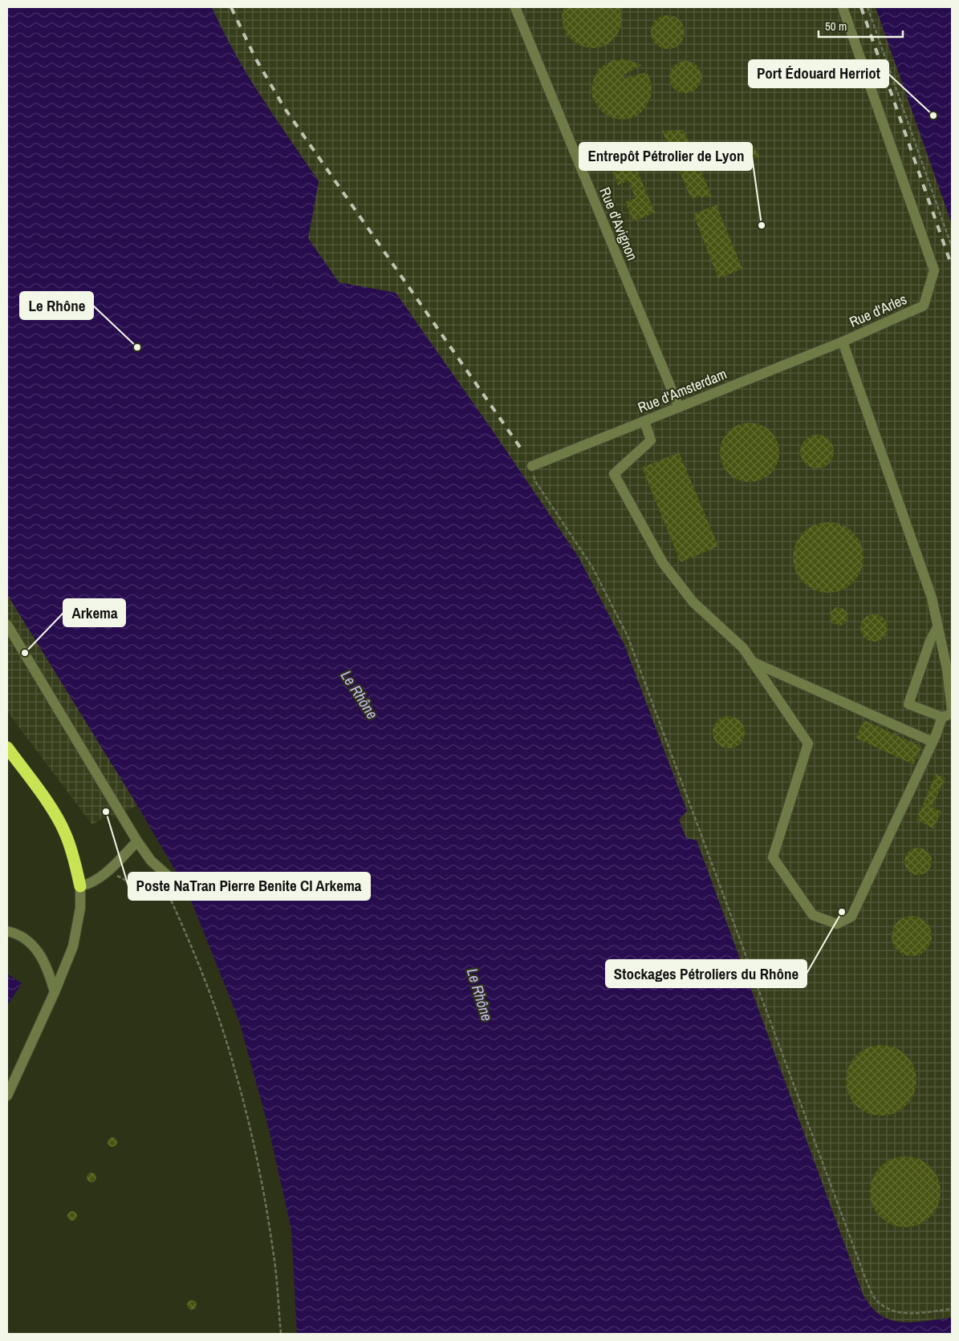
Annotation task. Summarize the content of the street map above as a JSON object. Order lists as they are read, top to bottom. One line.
{"streets":{"street":["Rue d'Avignon","Rue d'Arles","Rue d'Amsterdam"]},"crossings":[["Rue d'Avignon","Rue d'Amsterdam"],["Rue d'Arles","Rue d'Amsterdam"]],"water":["Le Rhône"],"places":["Port Édouard Herriot","Entrepôt Pétrolier de Lyon","Le Rhône","Arkema","Poste NaTran Pierre Benite CI Arkema","Stockages Pétroliers du Rhône"],"scale_bar":"50 m"}
